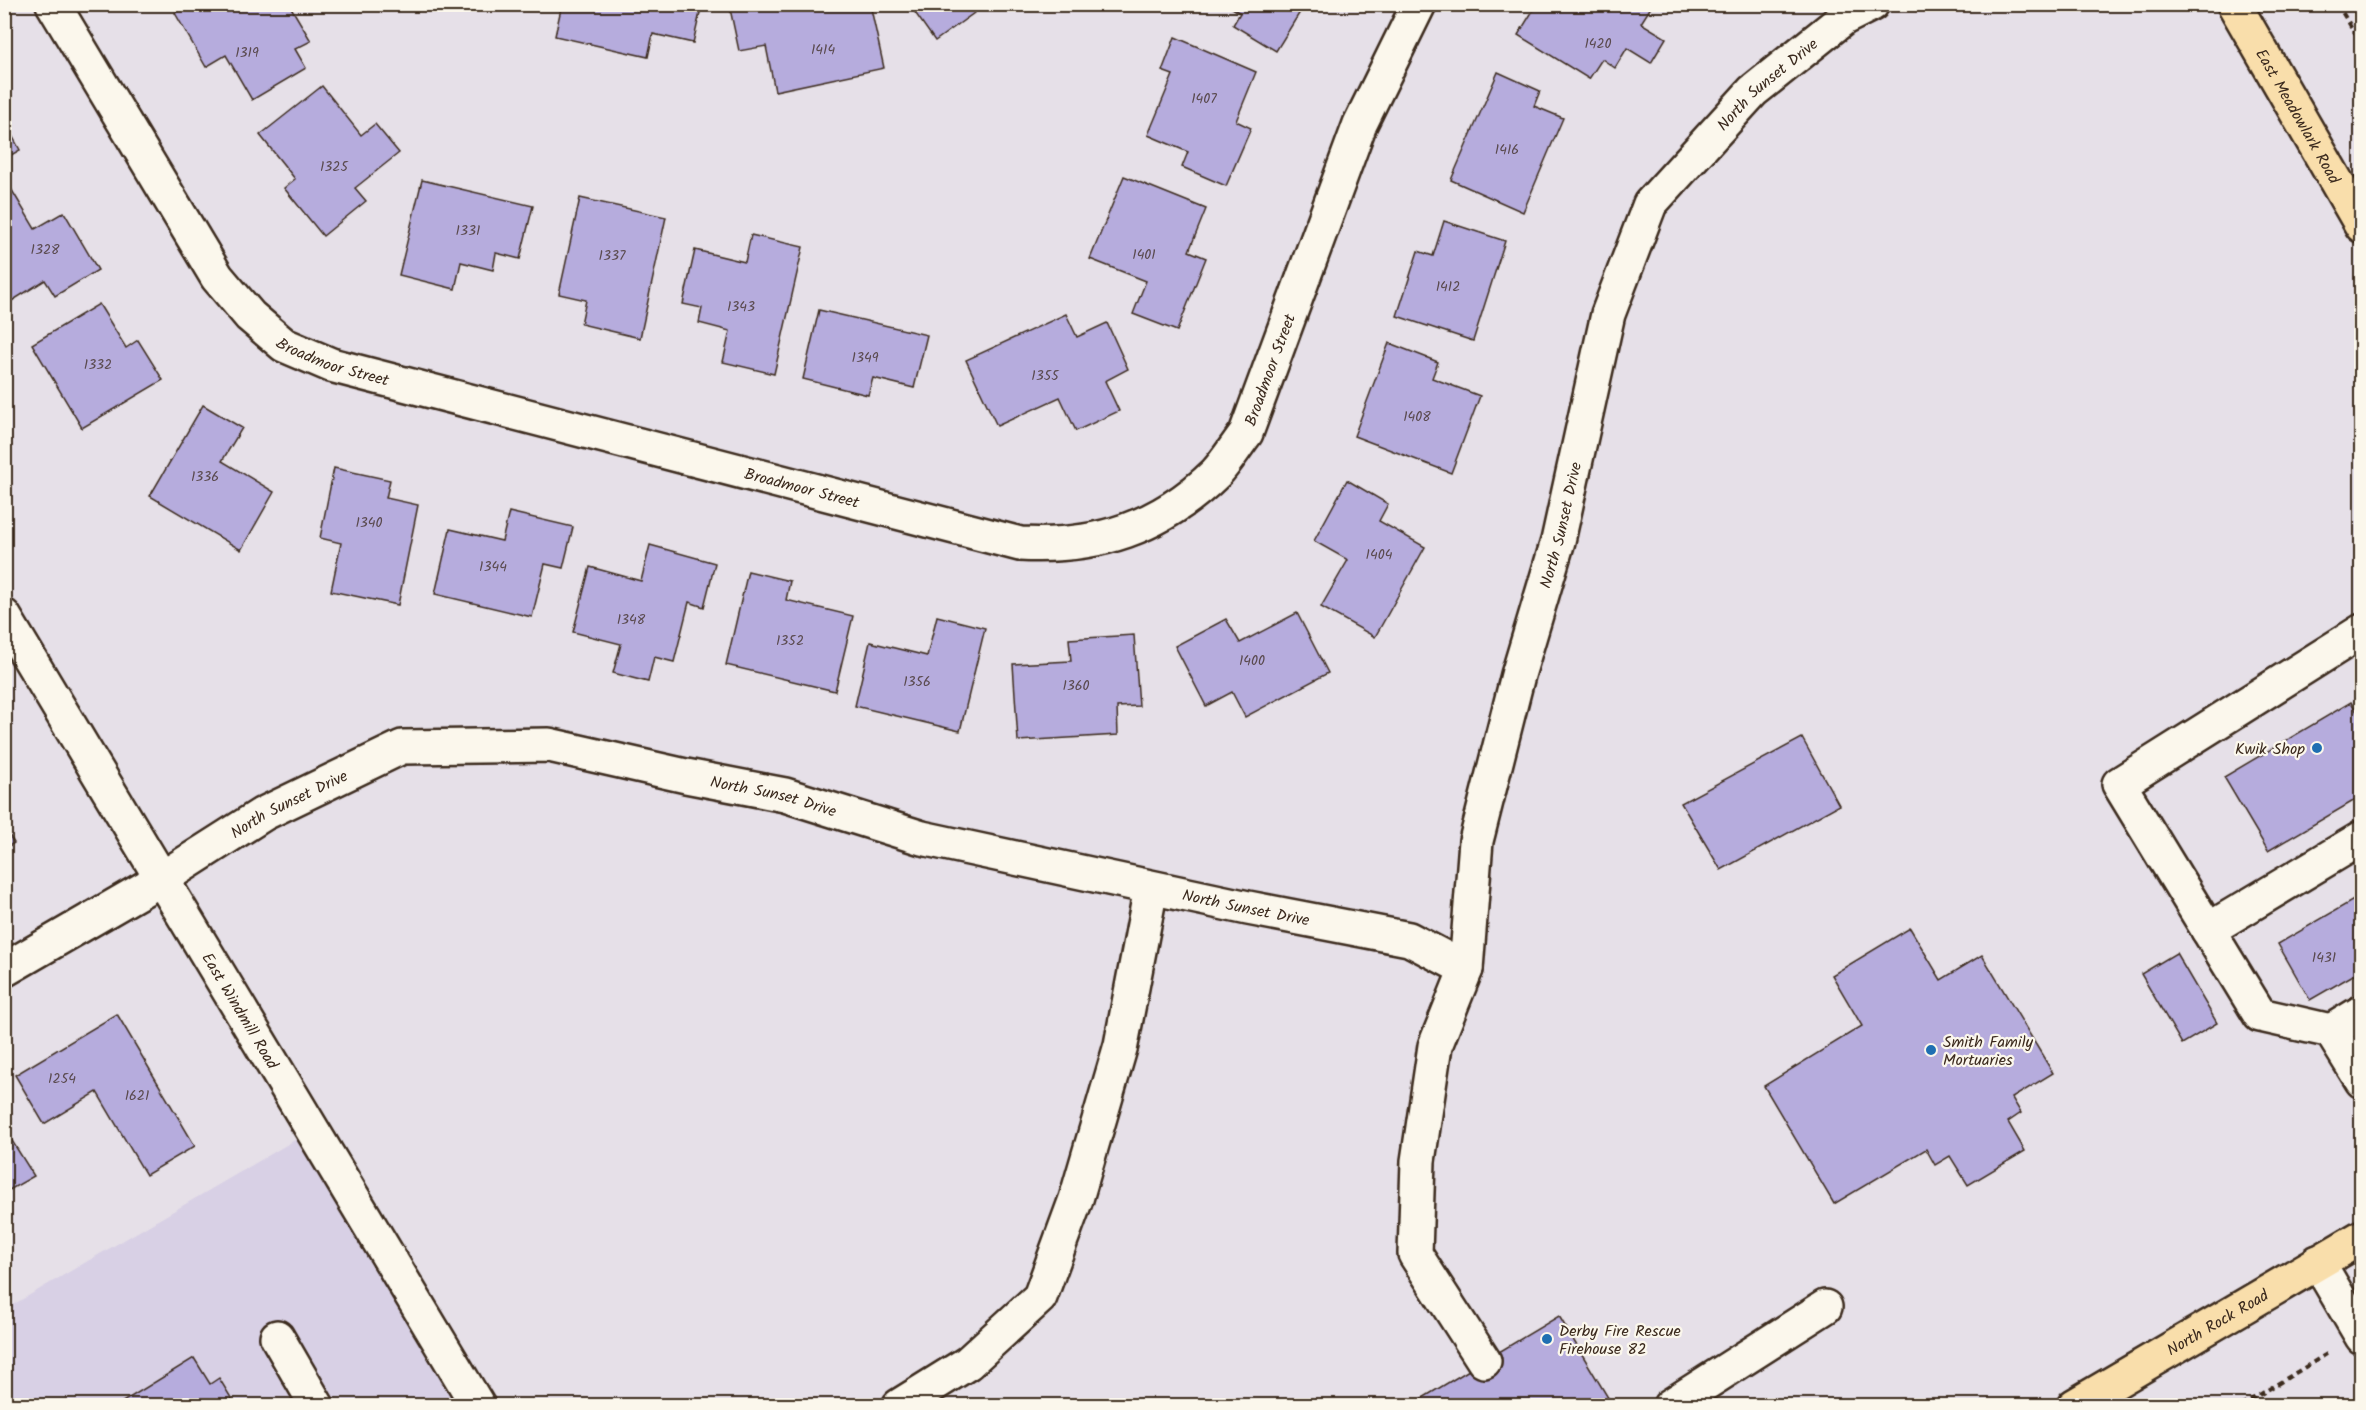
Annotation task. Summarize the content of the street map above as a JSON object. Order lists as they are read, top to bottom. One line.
{"streets":{"main road":["East Meadowlark Road","North Rock Road"],"street":["North Sunset Drive","Broadmoor Street","East Windmill Road"]},"crossings":[["North Sunset Drive","East Windmill Road"]],"places":["Kwik Shop","Smith Family Mortuaries","Derby Fire Rescue Firehouse 82"],"house_numbers":["1420","1414","1319","1407","1416","1325","1331","1328","1401","1337","1412","1343","1349","1332","1355","1408","1336","1340","1404","1344","1348","1352","1400","1356","1360","1431","1254","1621"]}
